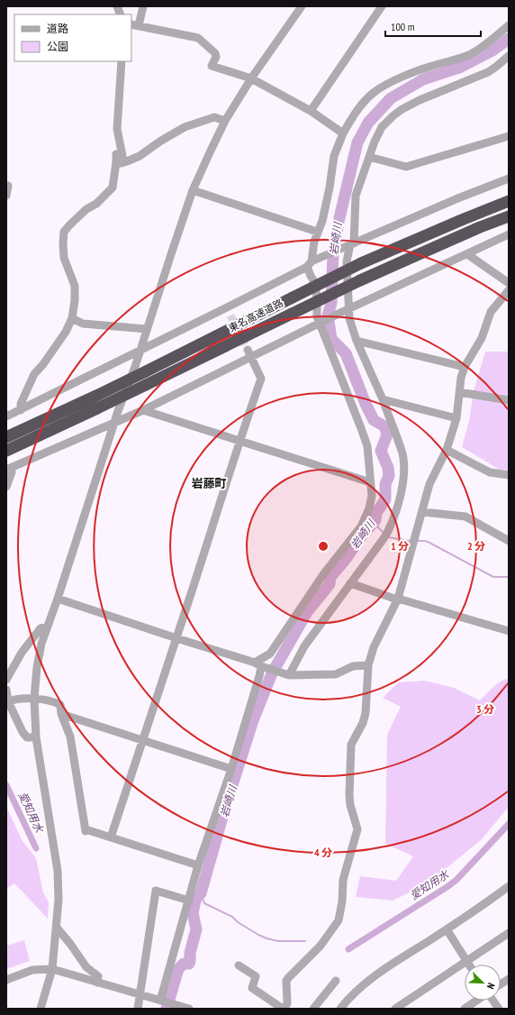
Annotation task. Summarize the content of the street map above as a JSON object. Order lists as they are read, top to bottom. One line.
{"streets":{"highway":["東名高速道路"]},"districts":["岩藤町"],"water":["岩崎川","愛知用水"],"legend":["道路","公園"],"scale_bar":"100 m","north":"bottom right","rings":["1 分","2 分","3 分","4 分"]}
